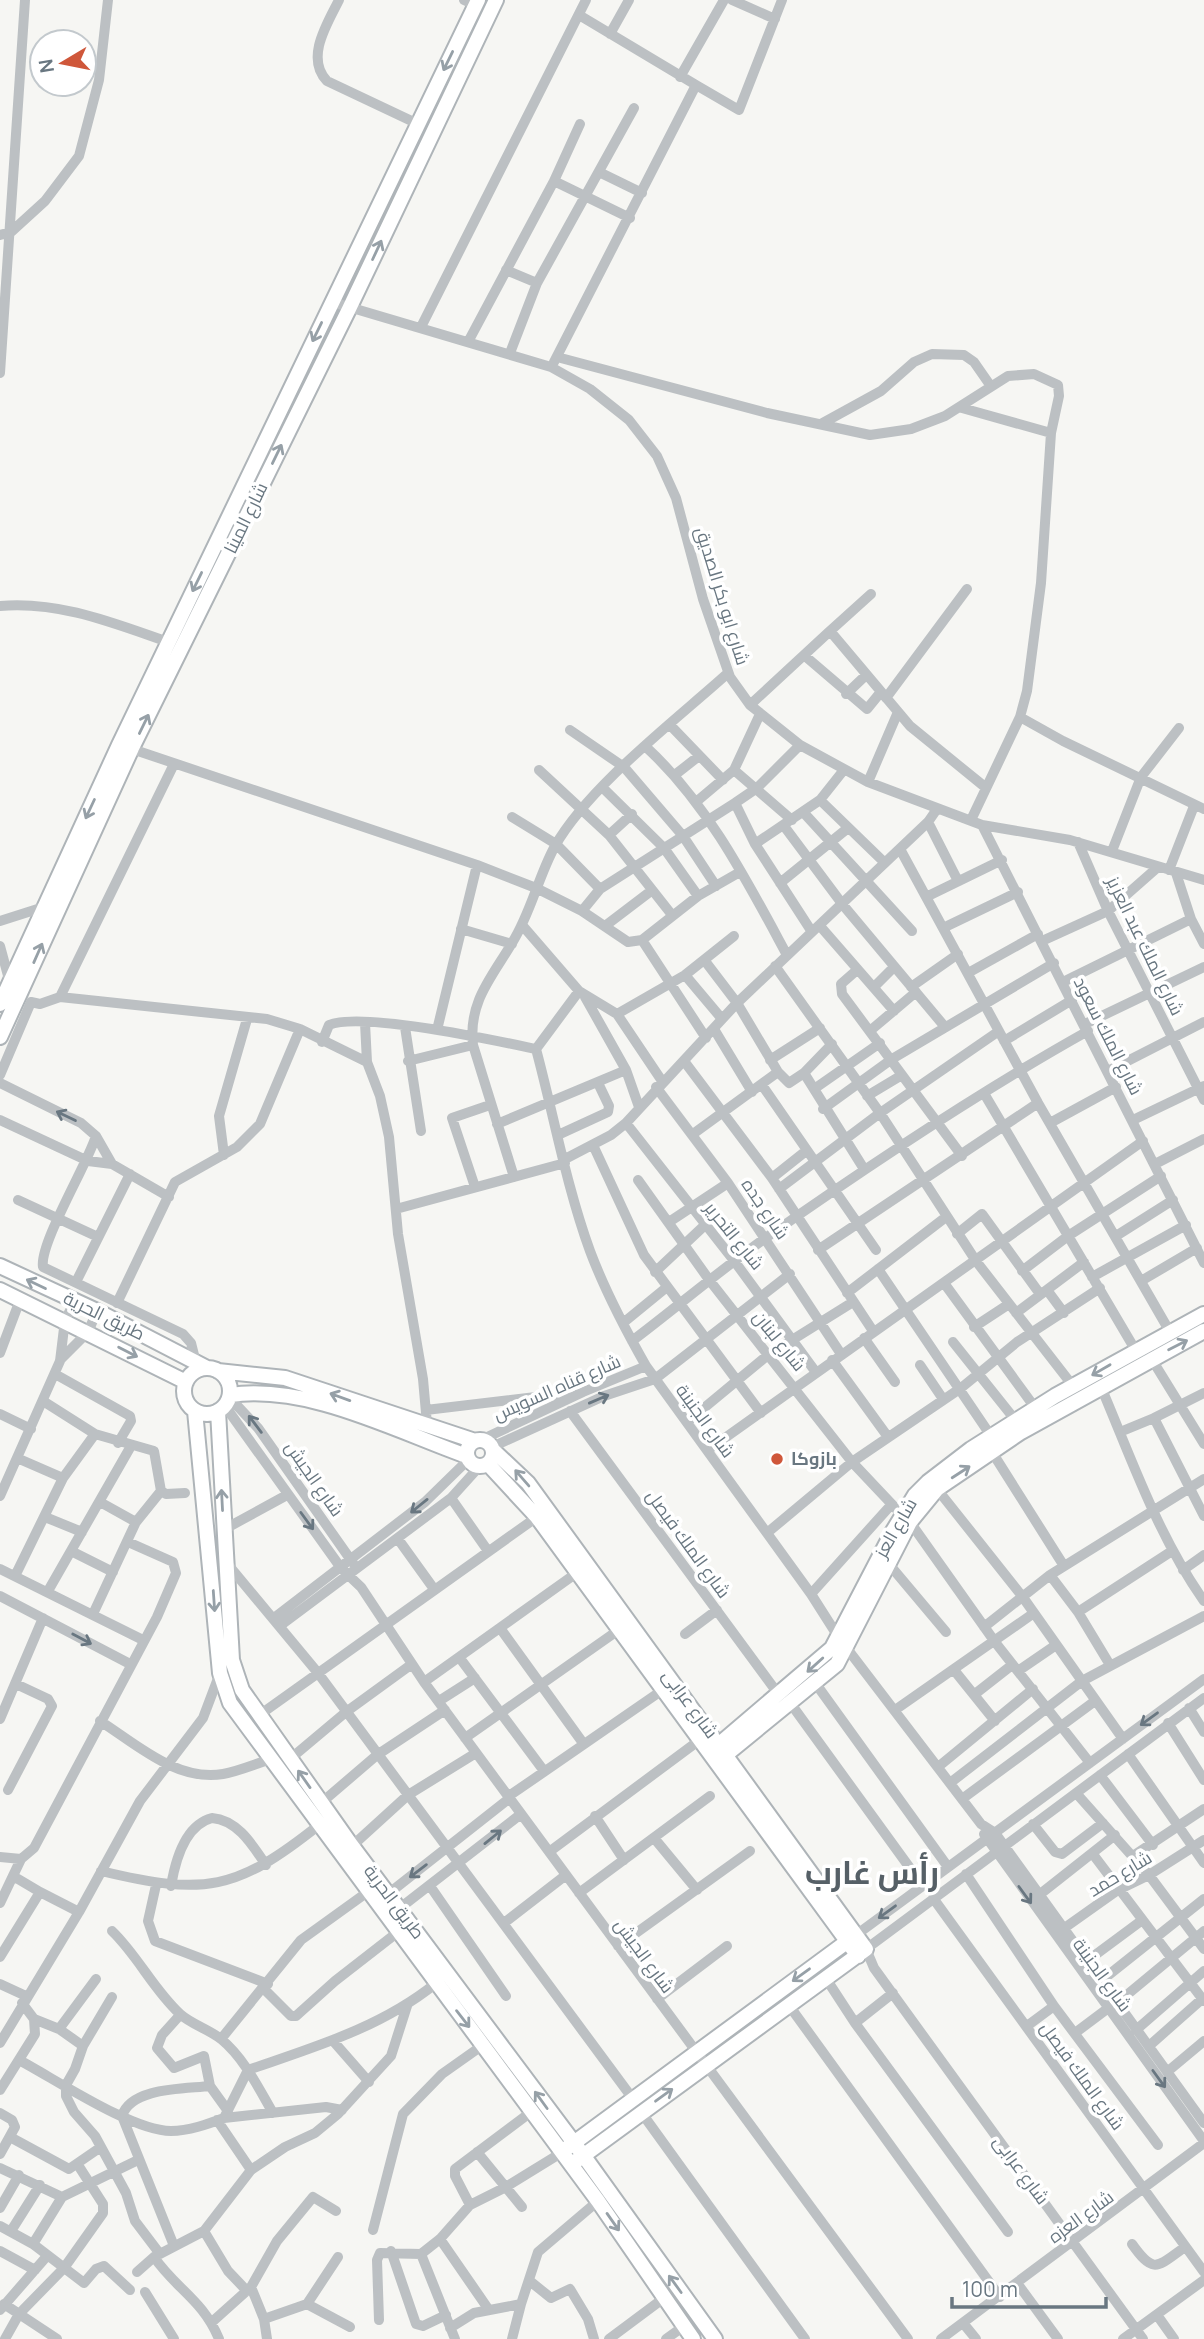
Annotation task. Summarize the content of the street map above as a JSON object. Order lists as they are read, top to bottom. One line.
{"streets":{"main road":["شارع المينا","طريق الحرية","شارع العز","شارع عرابى"],"street":["شارع ابو بكر الصديق","شارع الملك عبد العزيز","شارع الملك سعود","شارع جده","شارع التحرير","شارع لبنان","شارع قناه السويس","شارع الجنينة","شارع الجيش","شارع الملك فيصل","شارع حمد","شارع العزه"]},"crossings":[["شارع المينا","شارع ابو بكر الصديق"],["شارع ابو بكر الصديق","شارع الملك عبد العزيز"],["شارع ابو بكر الصديق","شارع الملك سعود"],["شارع جده","شارع قناه السويس"],["شارع التحرير","شارع قناه السويس"],["طريق الحرية","شارع الجيش"],["طريق الحرية","شارع عرابى"],["شارع لبنان","شارع قناه السويس"],["شارع لبنان","شارع العز"],["شارع قناه السويس","شارع الجنينة"],["شارع قناه السويس","شارع الملك فيصل"],["شارع قناه السويس","شارع عرابى"],["شارع الجنينة","شارع العز"],["شارع الجنينة","شارع حمد"],["شارع الجنينة","شارع العزه"],["شارع الجيش","شارع عرابى"],["شارع العز","شارع الملك فيصل"],["شارع العز","شارع عرابى"],["شارع الملك فيصل","شارع العزه"],["شارع عرابى","شارع العزه"]],"districts":["رأس غارب"],"places":["بازوكا"],"scale_bar":"100 m","north":"left"}
